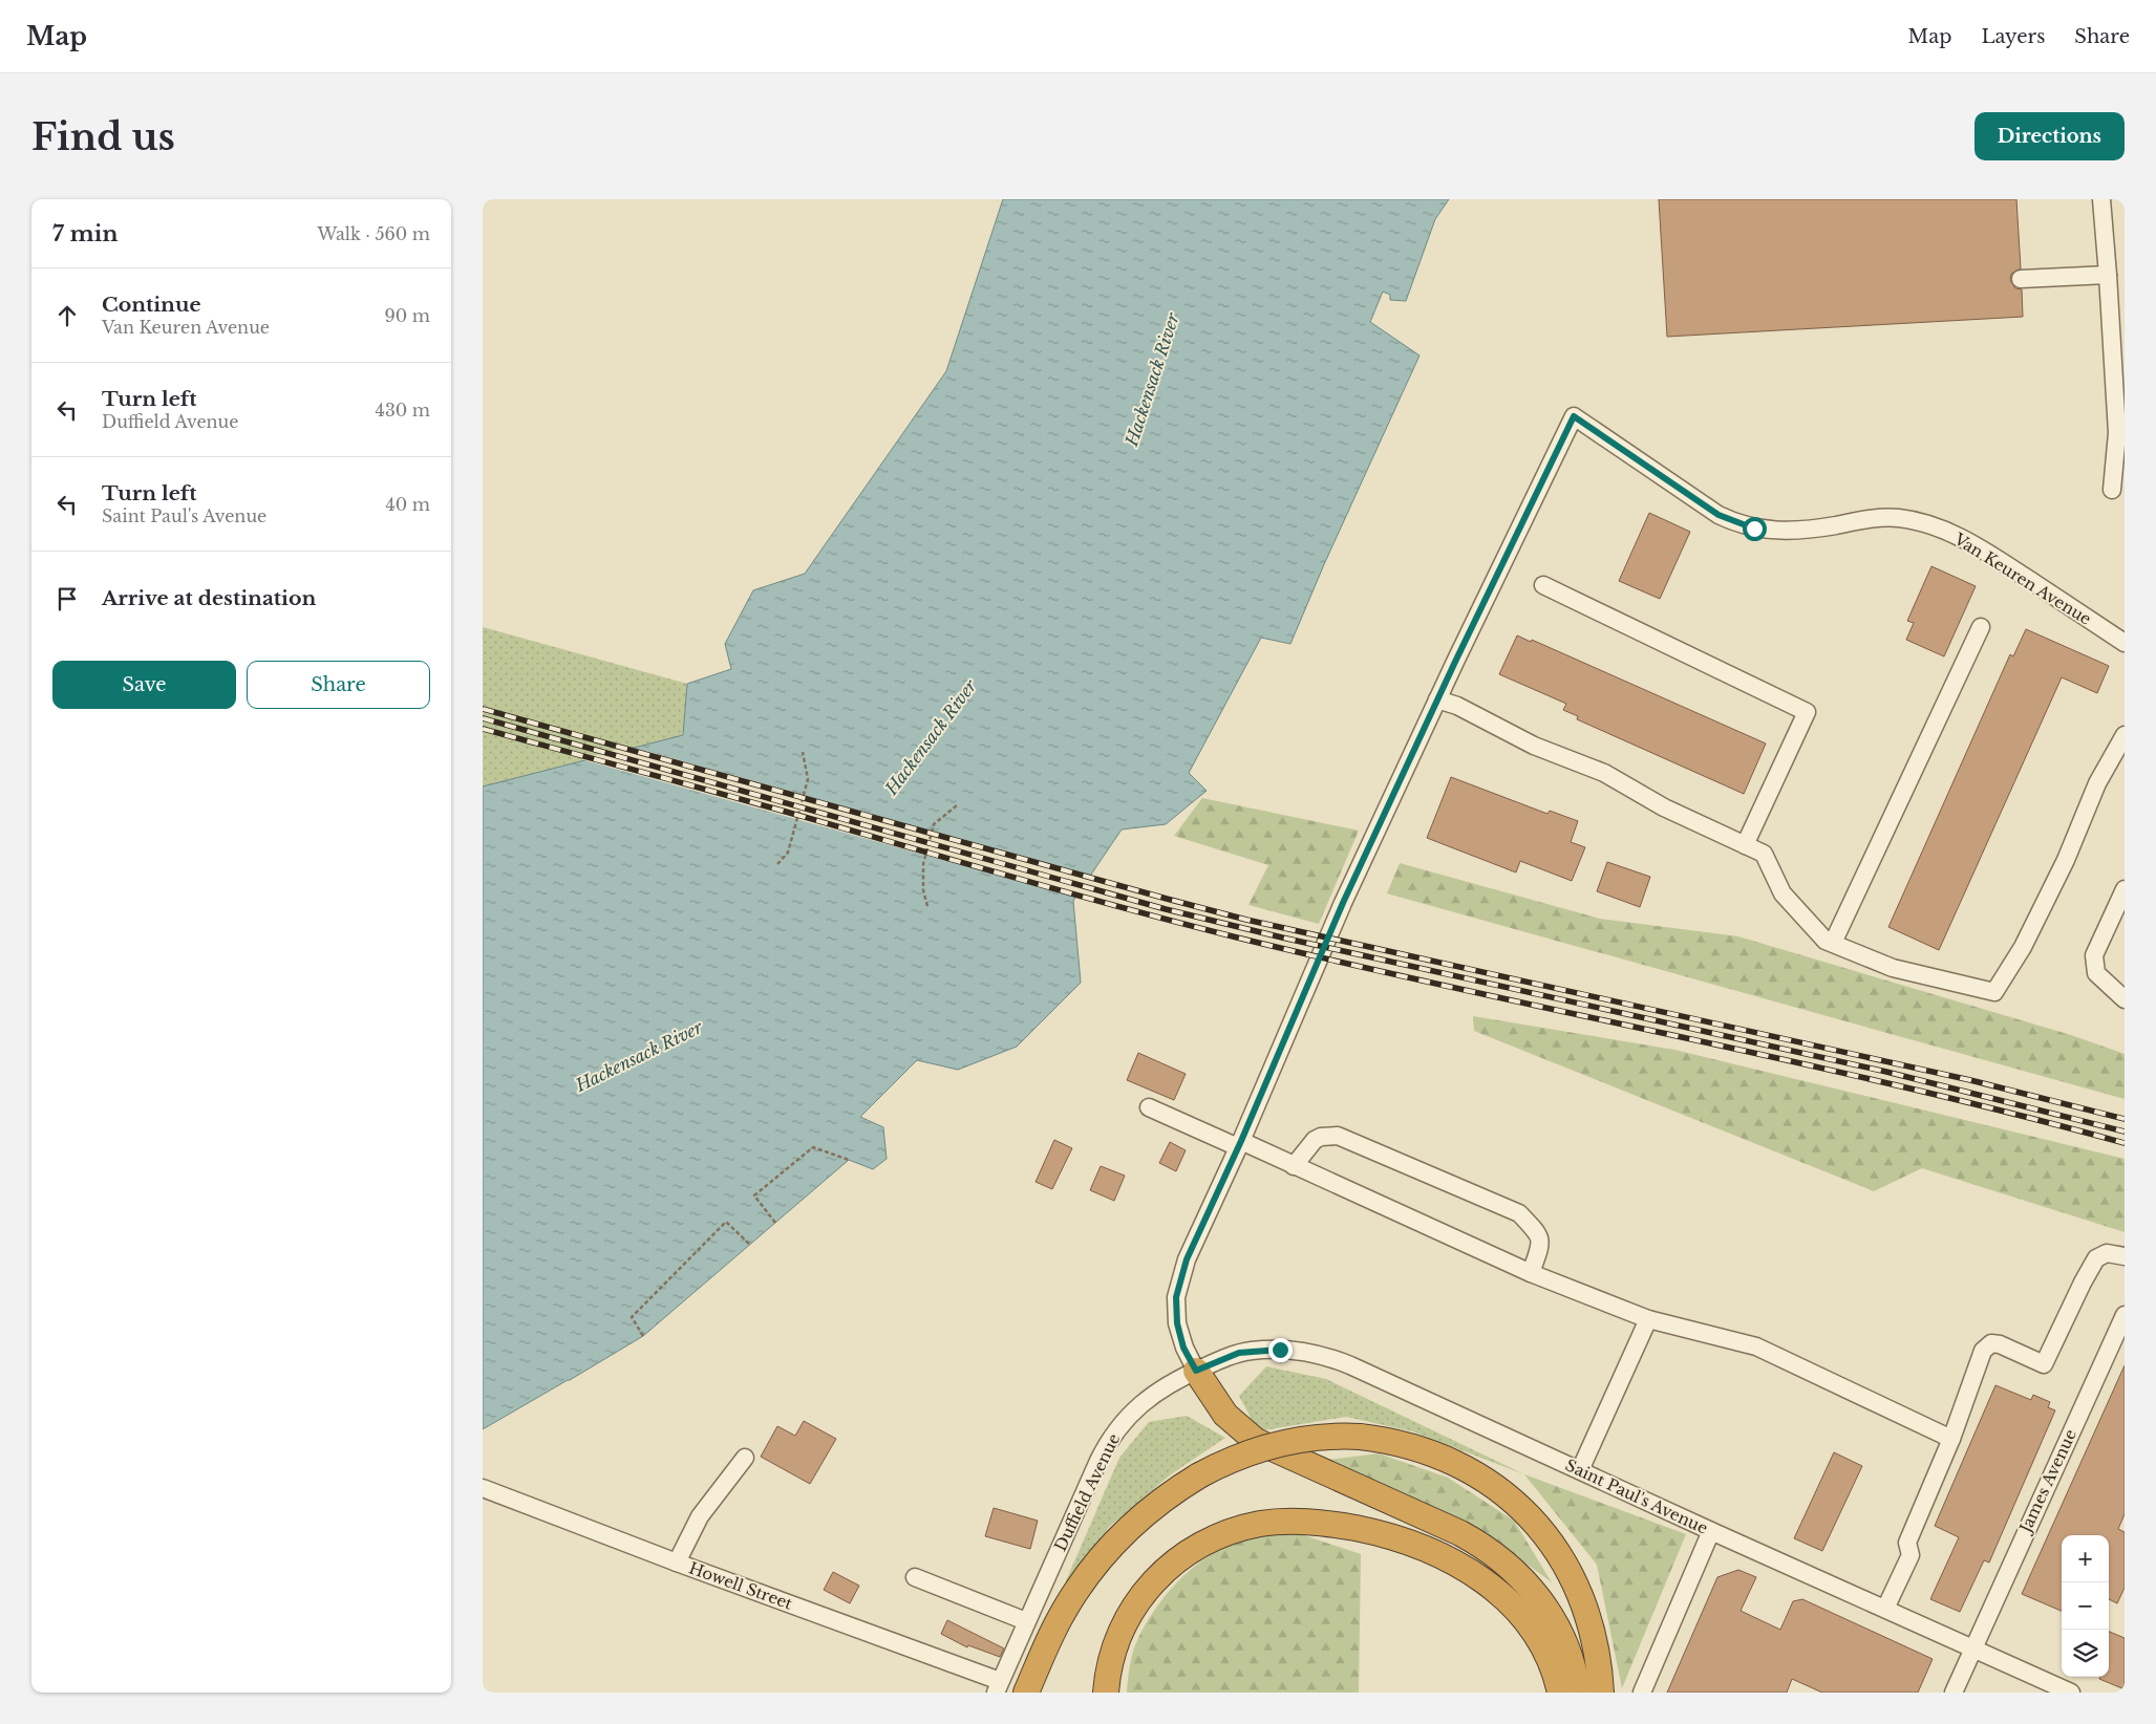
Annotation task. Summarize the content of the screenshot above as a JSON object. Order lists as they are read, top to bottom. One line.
{"streets":{"street":["Van Keuren Avenue","James Avenue","Duffield Avenue","Saint Paul's Avenue","Howell Street"]},"crossings":[["James Avenue","Saint Paul's Avenue"],["Duffield Avenue","Saint Paul's Avenue"],["Duffield Avenue","Howell Street"]],"water":["Hackensack River"],"page":{"header":"Map","nav":["Map","Layers","Share"],"buttons":["Directions",["Save","Share"]],"title":"Find us","heading":["7 min","Walk · 560 m"],"list":[["Continue","Van Keuren Avenue","90 m"],["Turn left","Duffield Avenue","430 m"],["Turn left","Saint Paul's Avenue","40 m"],"Arrive at destination"],"map_buttons":["+","−"]}}
